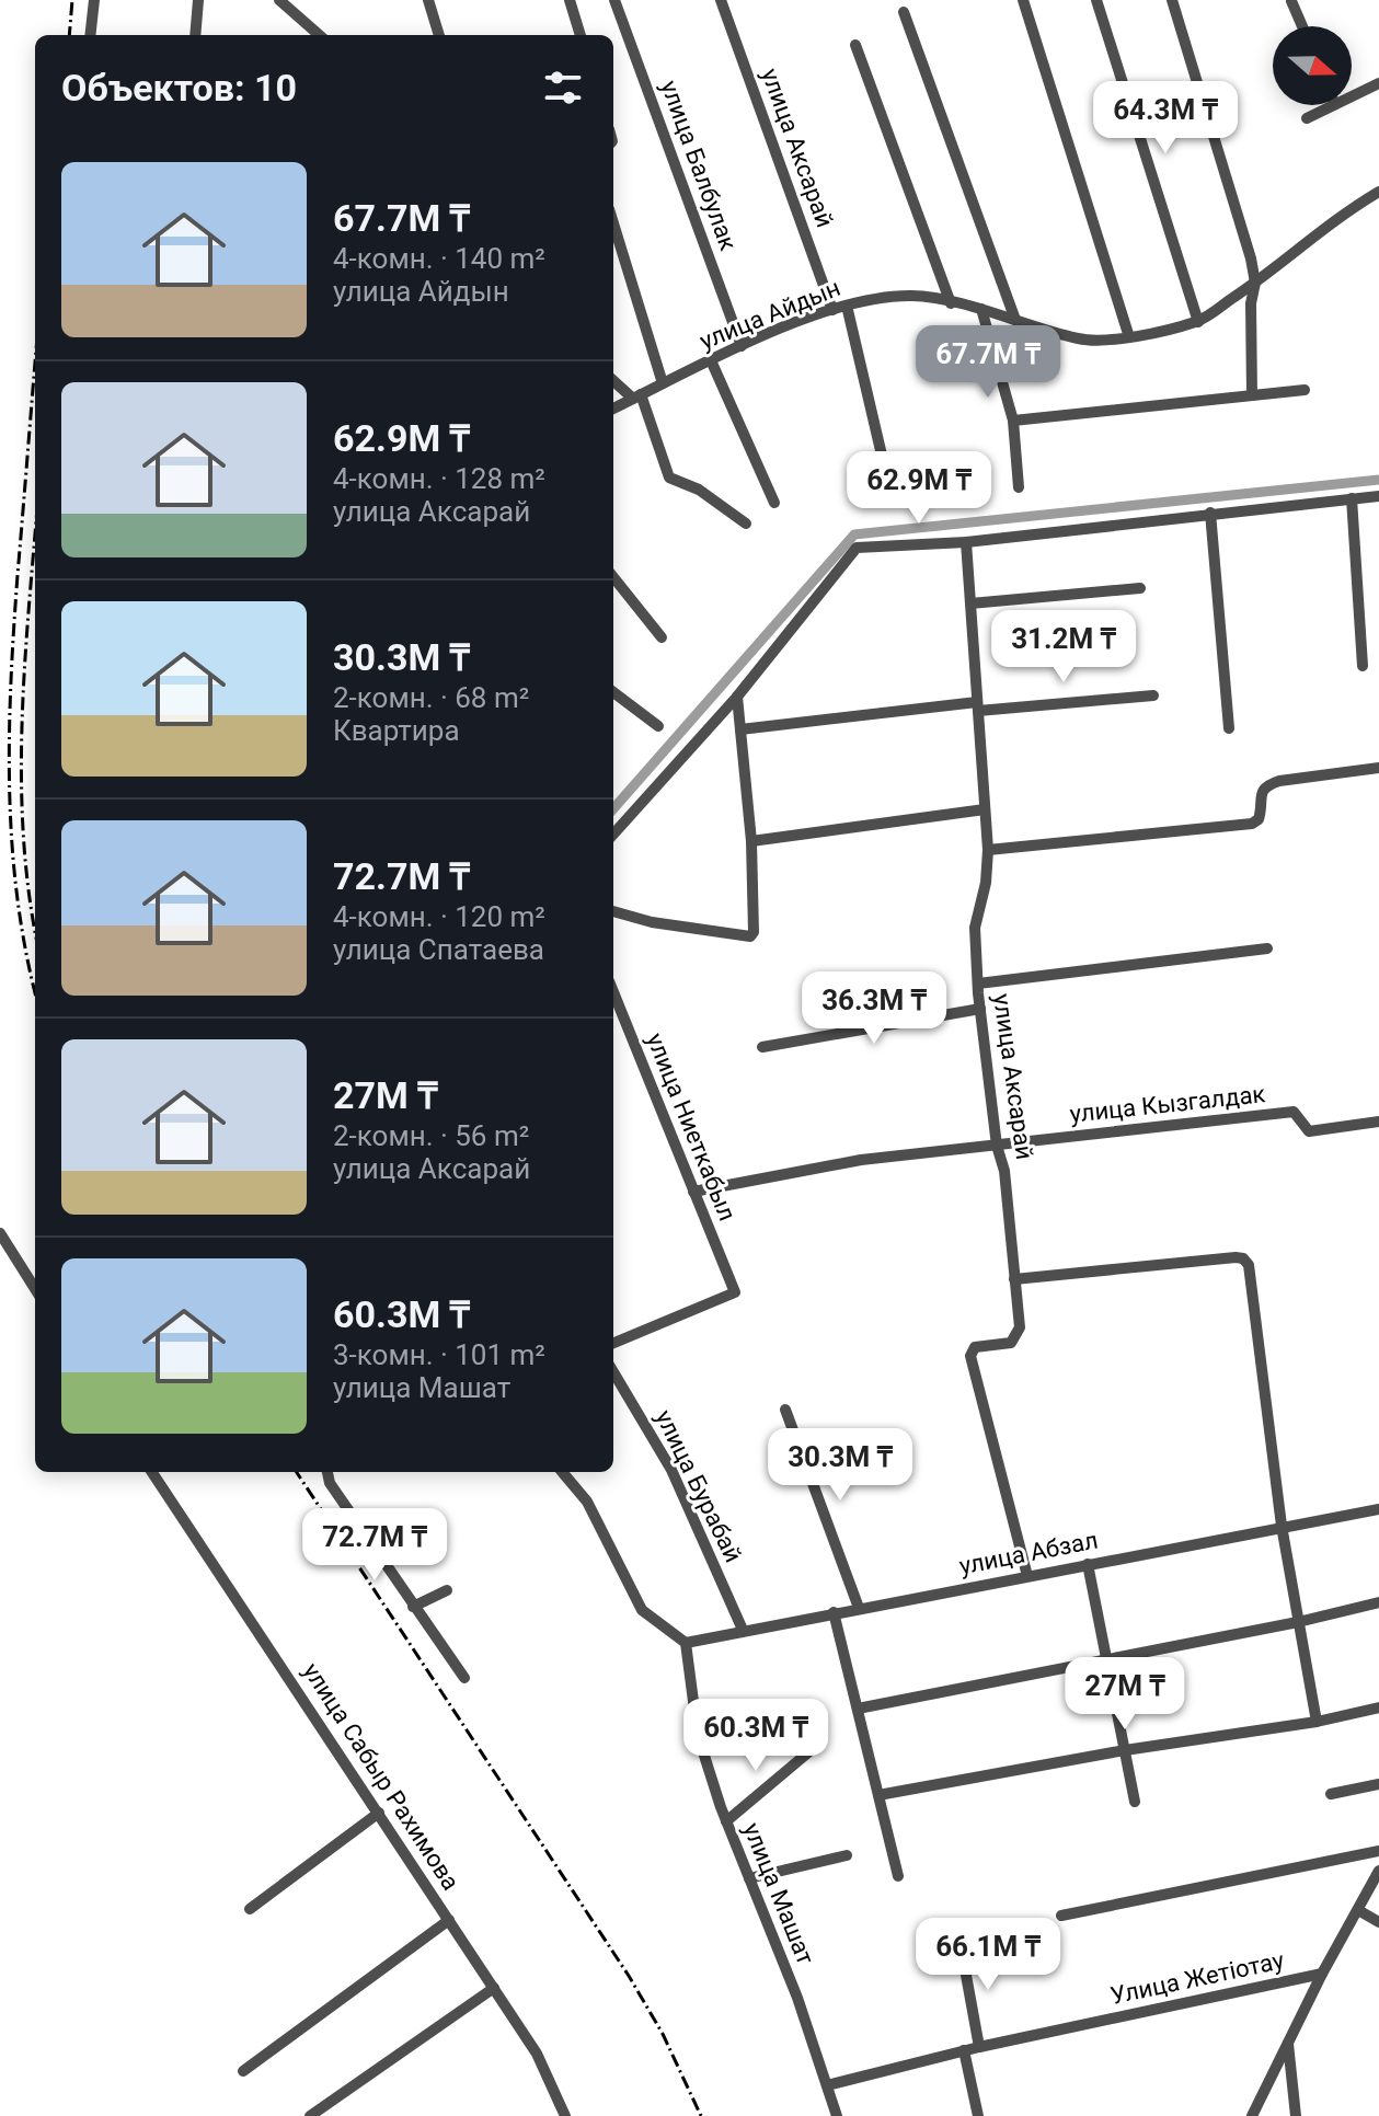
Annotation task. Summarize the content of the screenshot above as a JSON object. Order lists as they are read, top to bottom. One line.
{"streets":{"street":["улица Аксарай","улица Балбулак","улица Айдын","улица Кызгалдак","улица Ниеткабыл","улица Бурабай","улица Абзал","улица Сабыр Рахимова","улица Машат","Улица Жетіотау"]},"crossings":[["улица Аксарай","улица Айдын"],["улица Аксарай","улица Кызгалдак"],["улица Аксарай","улица Абзал"],["улица Балбулак","улица Айдын"],["улица Кызгалдак","улица Ниеткабыл"],["улица Бурабай","улица Абзал"],["улица Абзал","улица Машат"],["улица Машат","Улица Жетіотау"]],"north":"right","page":{"heading":"Объектов: 10","price":["64.3M ₸","67.7M ₸","62.9M ₸","31.2M ₸","36.3M ₸","30.3M ₸","72.7M ₸","27M ₸","60.3M ₸","66.1M ₸"],"list":[{"name":"67.7M ₸","note":"4-комн. · 140 m² · улица Айдын"},{"name":"62.9M ₸","note":"4-комн. · 128 m² · улица Аксарай"},{"name":"30.3M ₸","note":"2-комн. · 68 m² · Квартира"},{"name":"72.7M ₸","note":"4-комн. · 120 m² · улица Спатаева"},{"name":"27M ₸","note":"2-комн. · 56 m² · улица Аксарай"},{"name":"60.3M ₸","note":"3-комн. · 101 m² · улица Машат"}]}}
